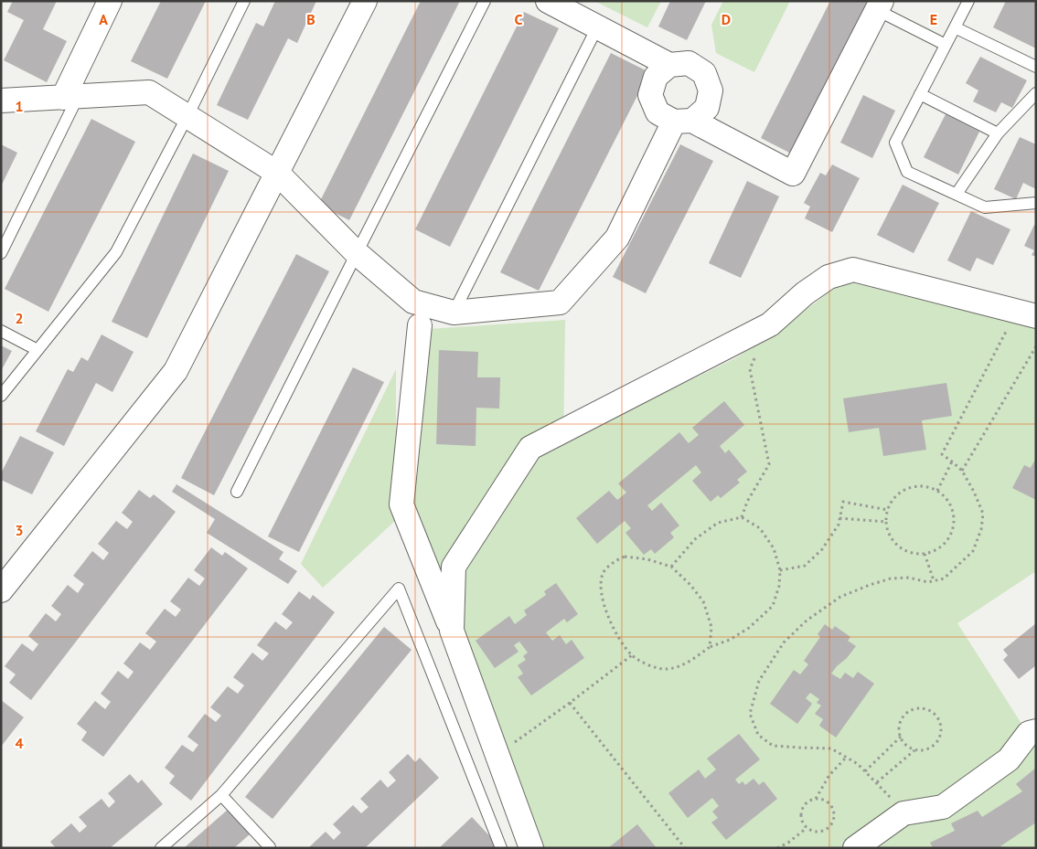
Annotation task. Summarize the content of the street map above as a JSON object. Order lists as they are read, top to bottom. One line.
{"grid":{"columns":["A","B","C","D","E"],"rows":["1","2","3","4"]}}
